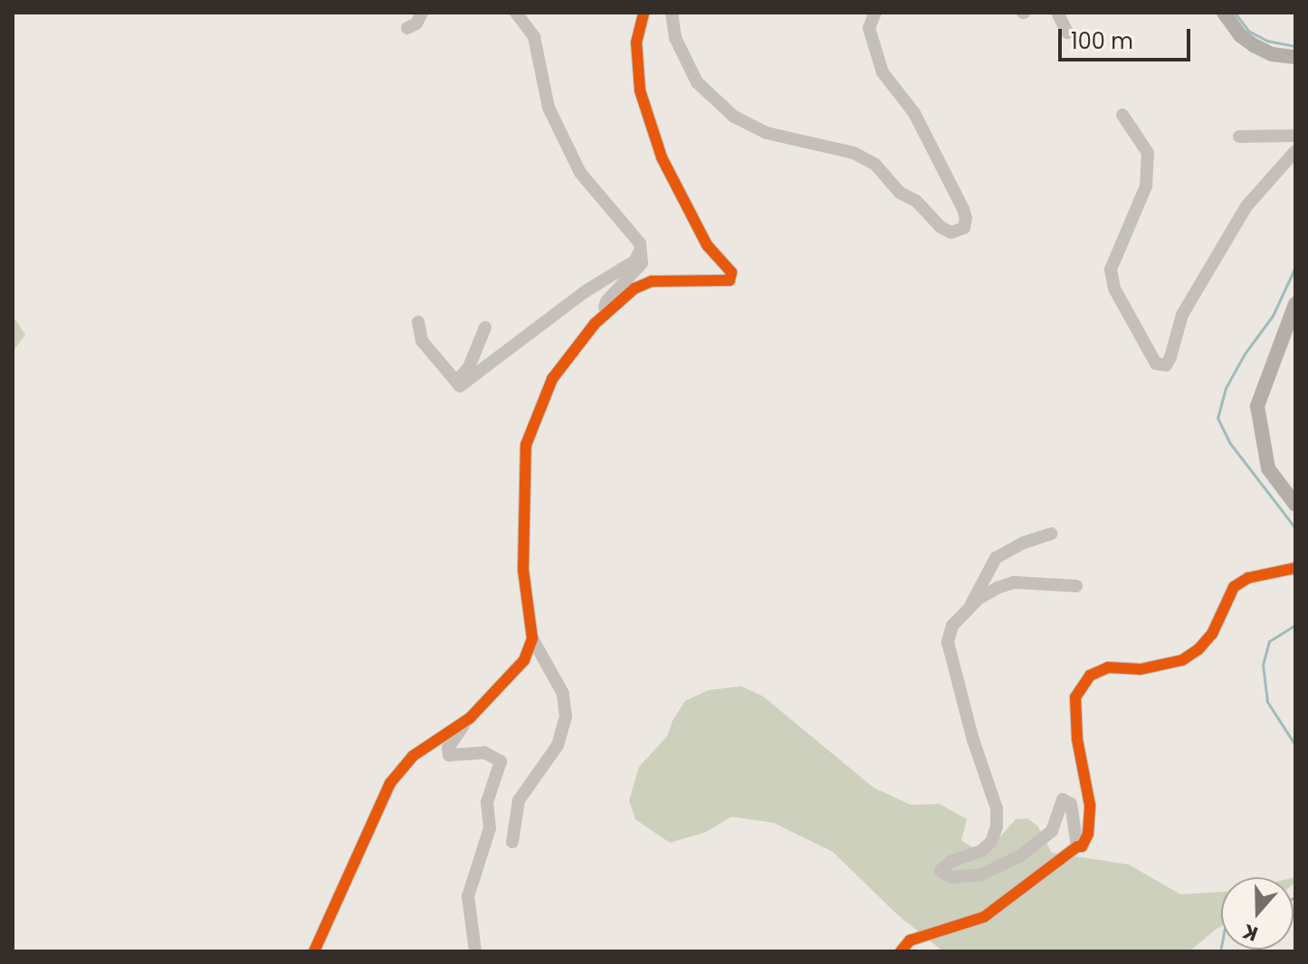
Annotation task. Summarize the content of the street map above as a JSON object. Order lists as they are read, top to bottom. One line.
{"scale_bar":"100 m","north":"bottom"}
